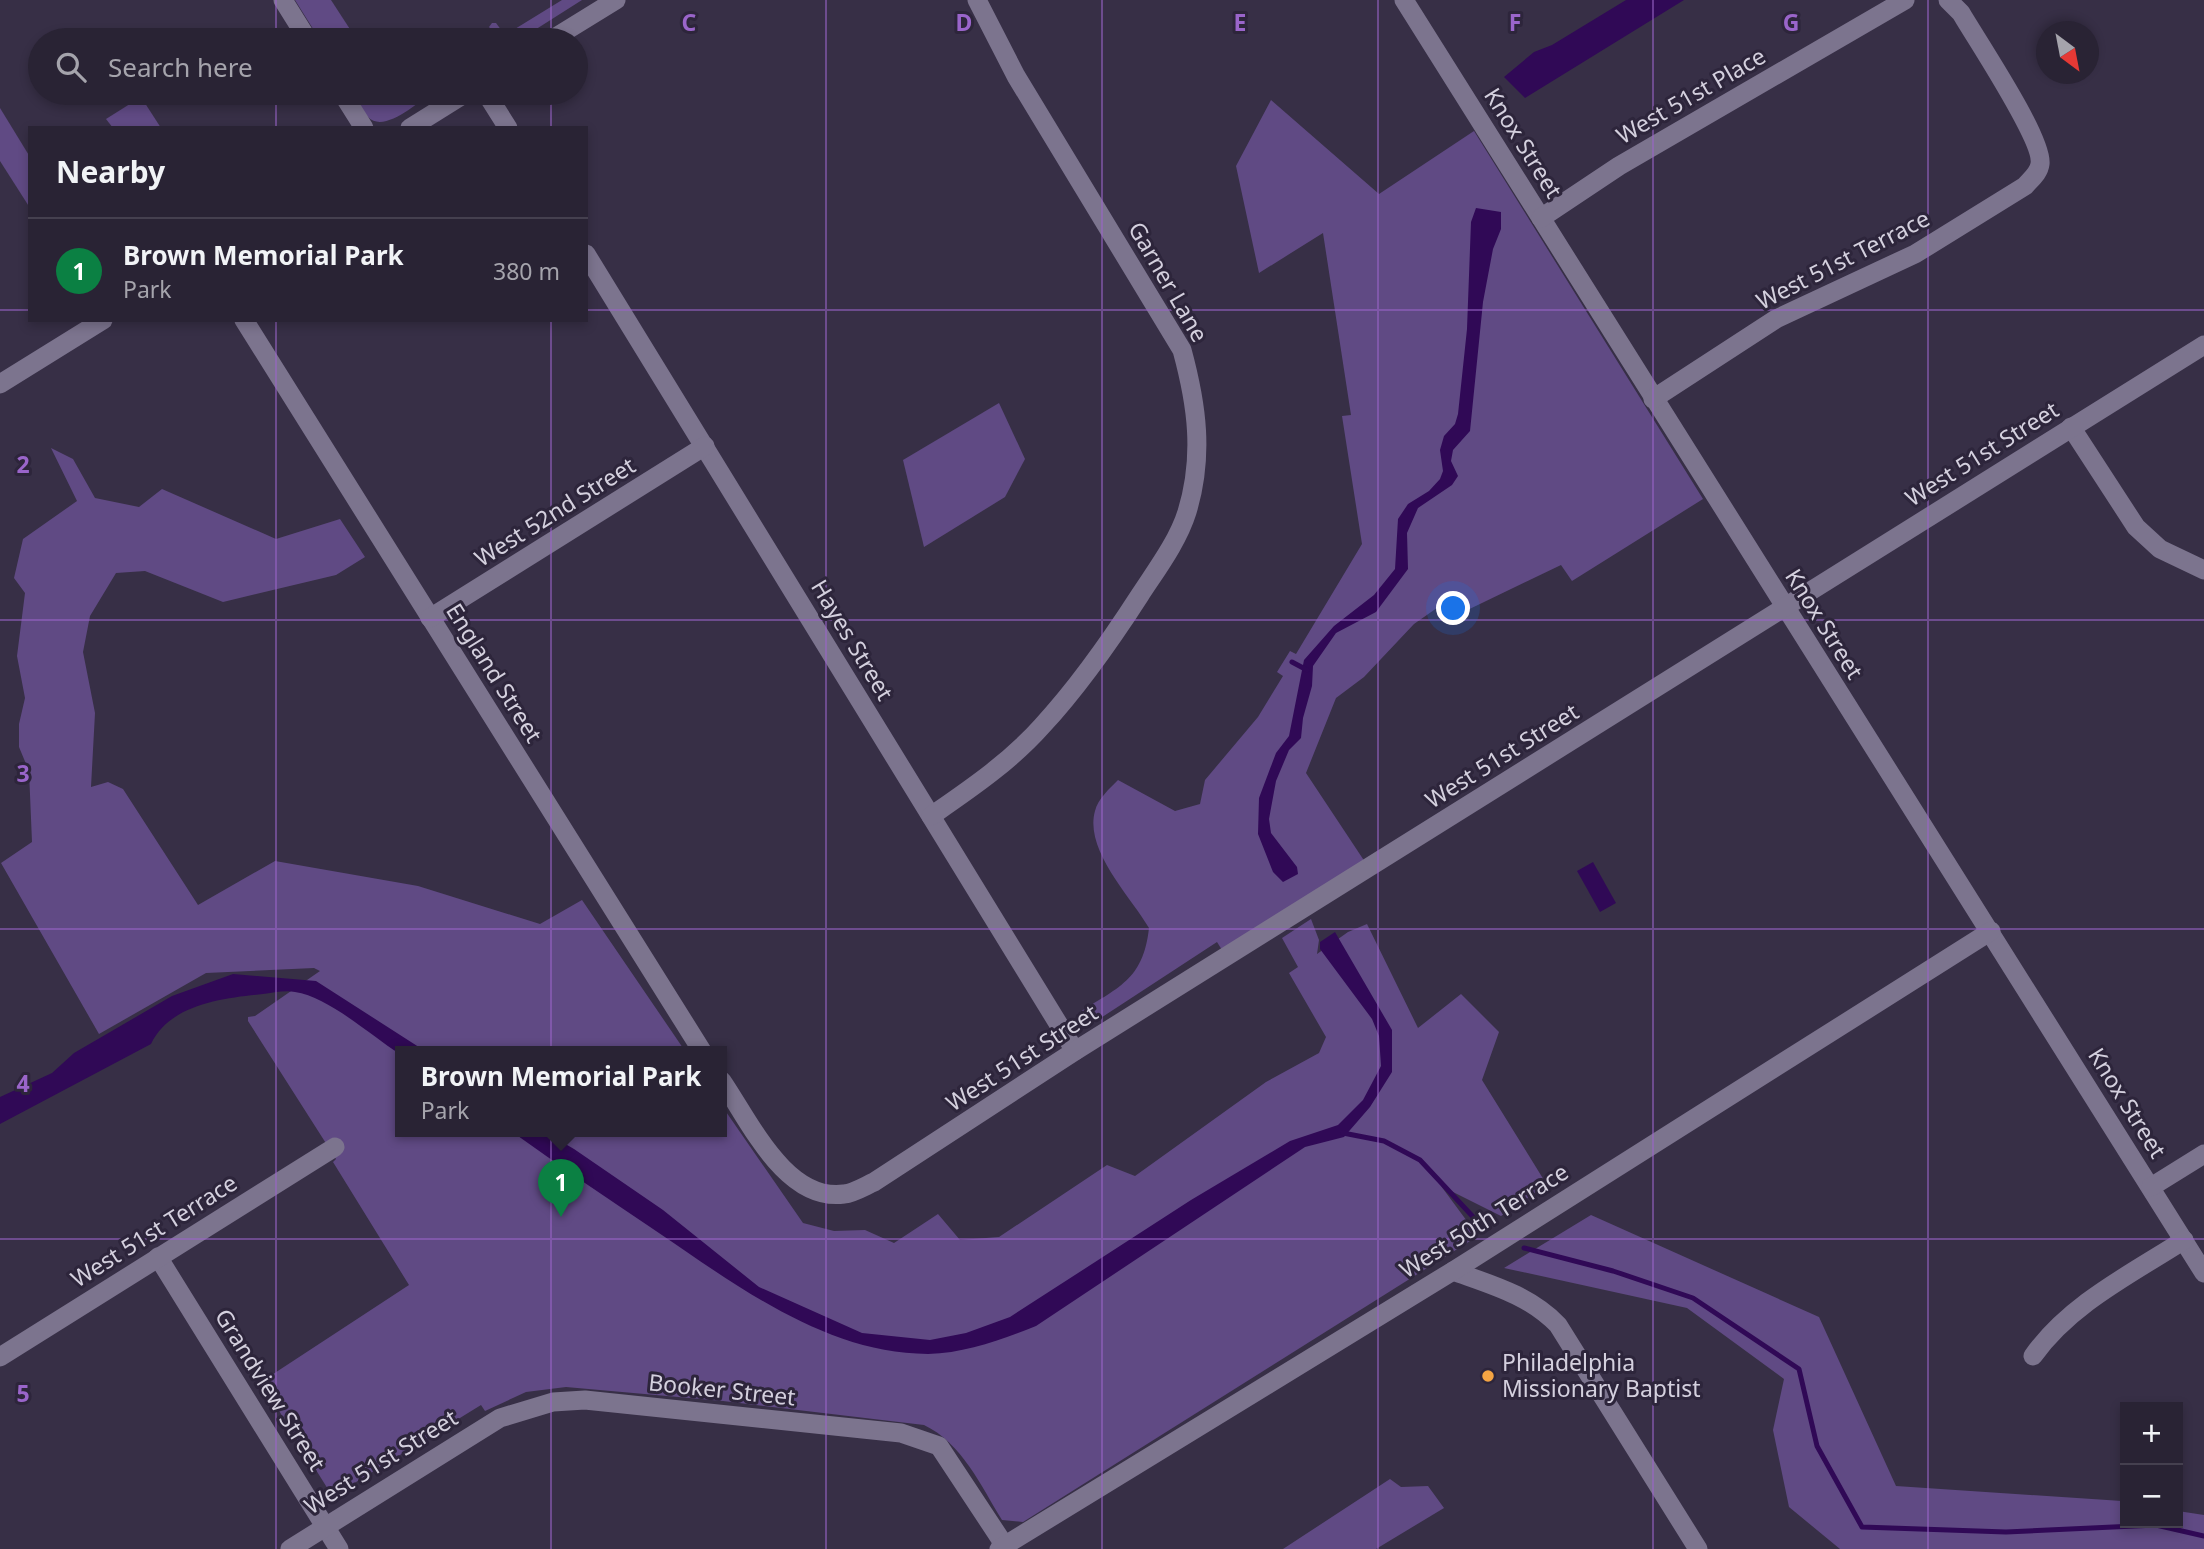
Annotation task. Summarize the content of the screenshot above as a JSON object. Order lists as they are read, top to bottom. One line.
{"streets":{"street":["West 51st Place","Knox Street","West 51st Terrace","Garner Lane","West 51st Street","West 52nd Street","Hayes Street","England Street","West 50th Terrace","Grandview Street","Booker Street"]},"crossings":[["West 51st Place","Knox Street"],["Knox Street","West 51st Terrace"],["Knox Street","West 51st Street"],["Knox Street","West 50th Terrace"],["West 51st Terrace","Grandview Street"],["Garner Lane","Hayes Street"],["West 51st Street","Hayes Street"],["West 51st Street","Grandview Street"],["West 51st Street","Booker Street"],["West 52nd Street","Hayes Street"],["West 52nd Street","England Street"],["West 50th Terrace","Booker Street"]],"places":["Philadelphia Missionary Baptist"],"north":"bottom right","page":{"search":"Search here","heading":"Nearby","list":[{"mark":"1","name":"Brown Memorial Park","note":"Park","value":"380 m"}],"popup":["Brown Memorial Park","Park"],"pins":"1","map_buttons":["+","−"]},"grid":{"columns":["C","D","E","F","G"],"rows":["2","3","4","5"]}}
